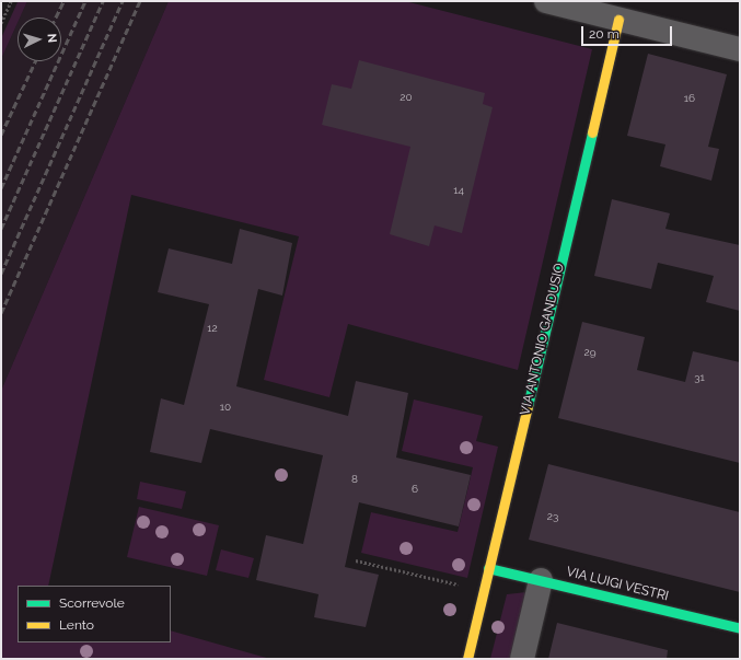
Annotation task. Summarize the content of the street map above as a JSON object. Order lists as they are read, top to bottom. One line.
{"streets":{"street":["VIA ANTONIO GANDUSIO","VIA LUIGI VESTRI"]},"crossings":[["VIA ANTONIO GANDUSIO","VIA LUIGI VESTRI"]],"house_numbers":["20","16","14","12","29","31","10","8","6","23"],"legend":["Scorrevole","Lento"],"scale_bar":"20 m","north":"right"}
